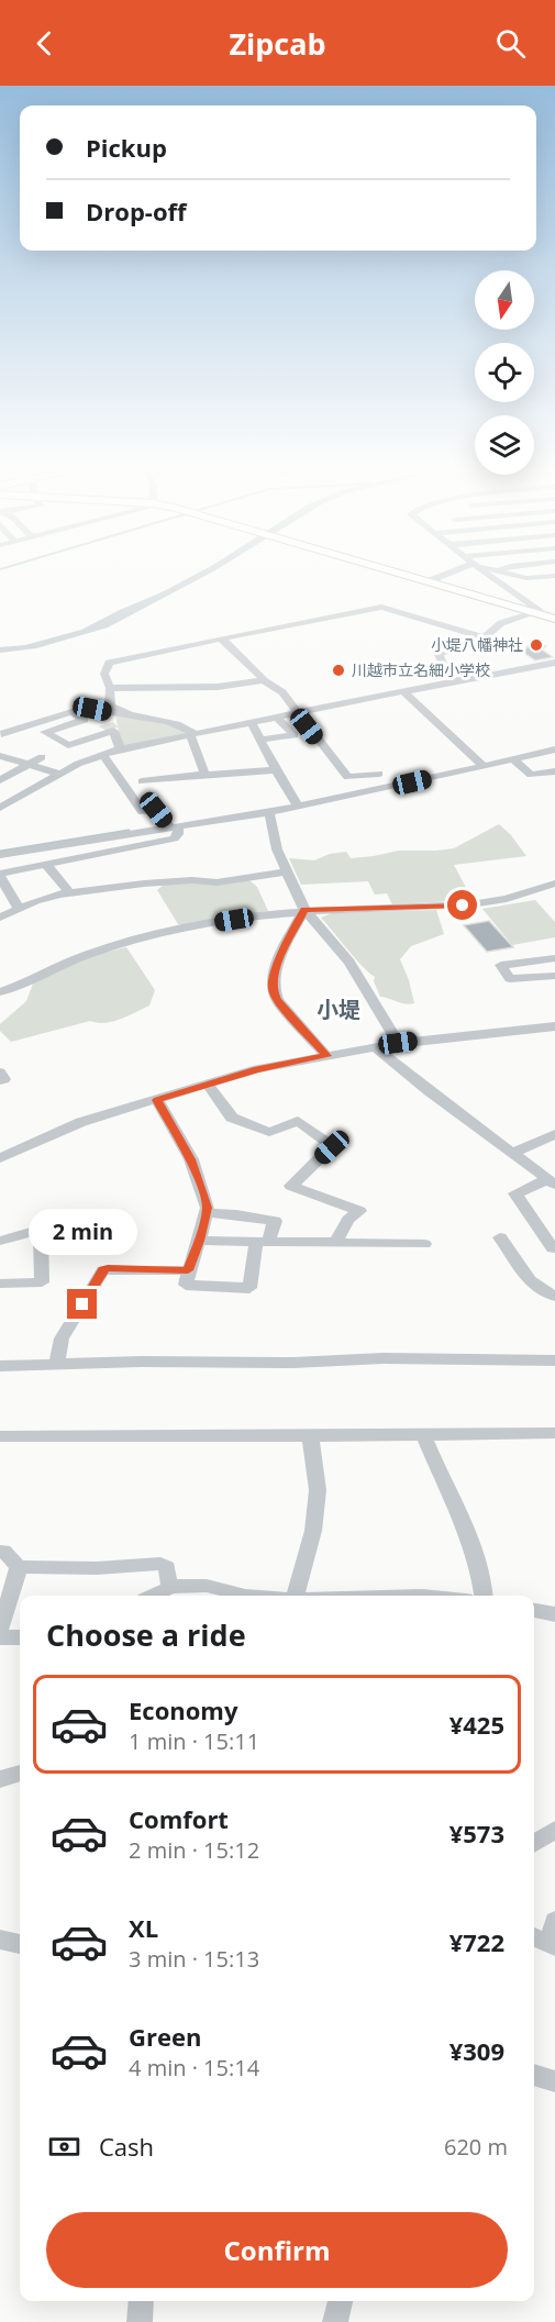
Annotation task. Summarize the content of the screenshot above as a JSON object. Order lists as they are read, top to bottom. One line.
{"districts":["小堤"],"places":["小堤八幡神社","川越市立名細小学校"],"north":"bottom","page":{"header":"Zipcab","banner":["Pickup","Drop-off"],"bubble":"2 min","heading":"Choose a ride","list":[{"name":"Economy","note":"1 min · 15:11","value":"¥425"},{"name":"Comfort","note":"2 min · 15:12","value":"¥573"},{"name":"XL","note":"3 min · 15:13","value":"¥722"},{"name":"Green","note":"4 min · 15:14","value":"¥309"}],"pay":["Cash","620 m"],"buttons":"Confirm"}}
